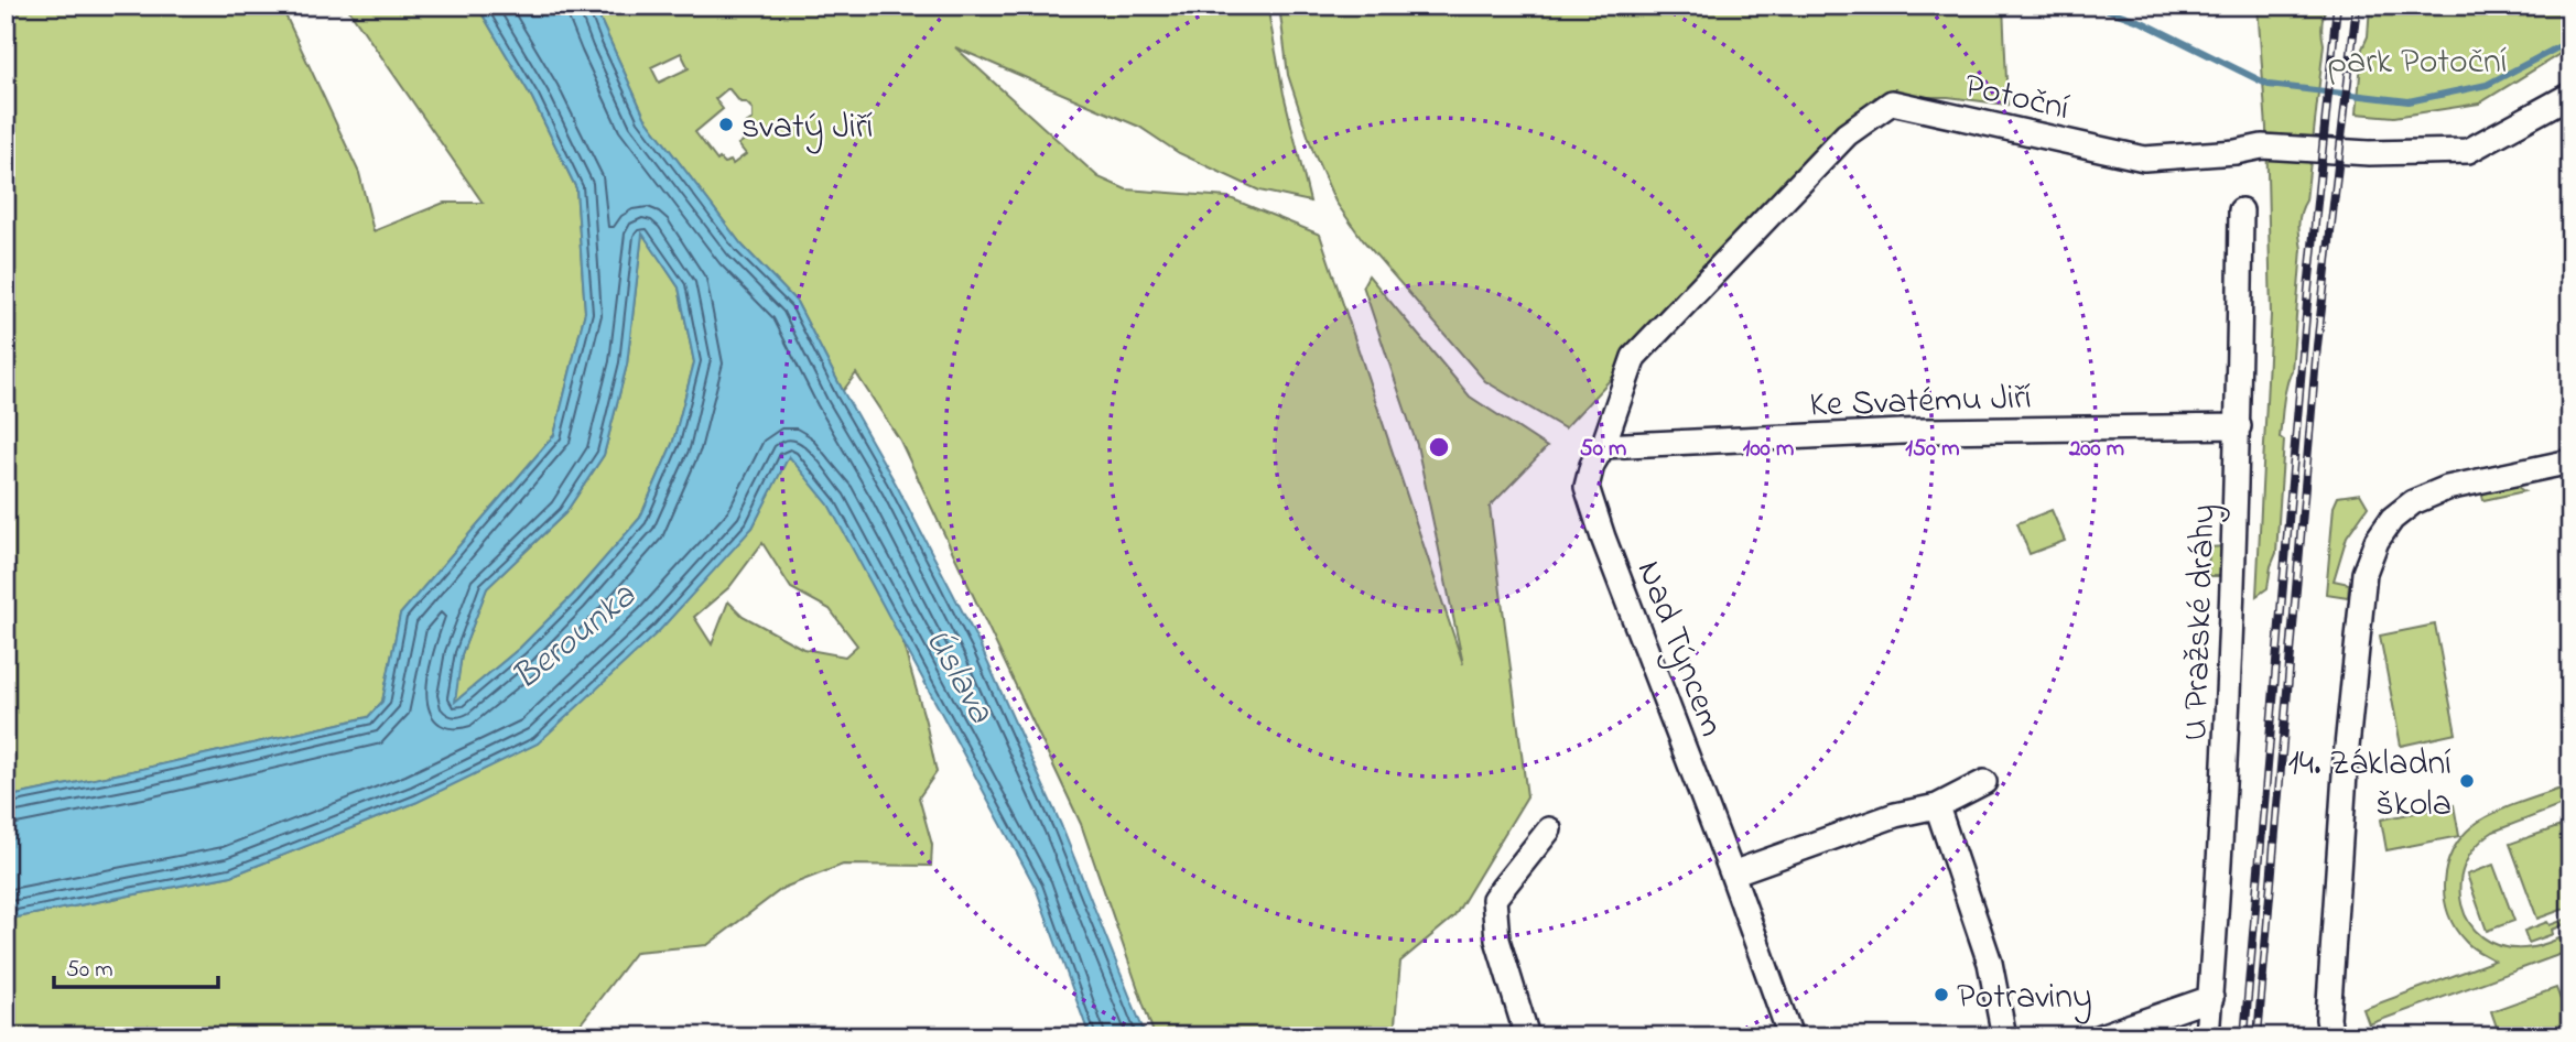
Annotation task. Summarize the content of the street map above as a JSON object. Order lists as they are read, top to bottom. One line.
{"streets":{"street":["Potoční","Ke Svatému Jiří","U Pražské dráhy","Nad Týncem"]},"crossings":[["Potoční","Ke Svatému Jiří"],["Potoční","Nad Týncem"],["Ke Svatému Jiří","U Pražské dráhy"],["Ke Svatému Jiří","Nad Týncem"]],"water":["Berounka","Úslava"],"parks":["park Potoční"],"places":["svatý Jiří","14. Základní škola","Potraviny"],"scale_bar":"50 m","rings":["50 m","100 m","150 m","200 m"]}
